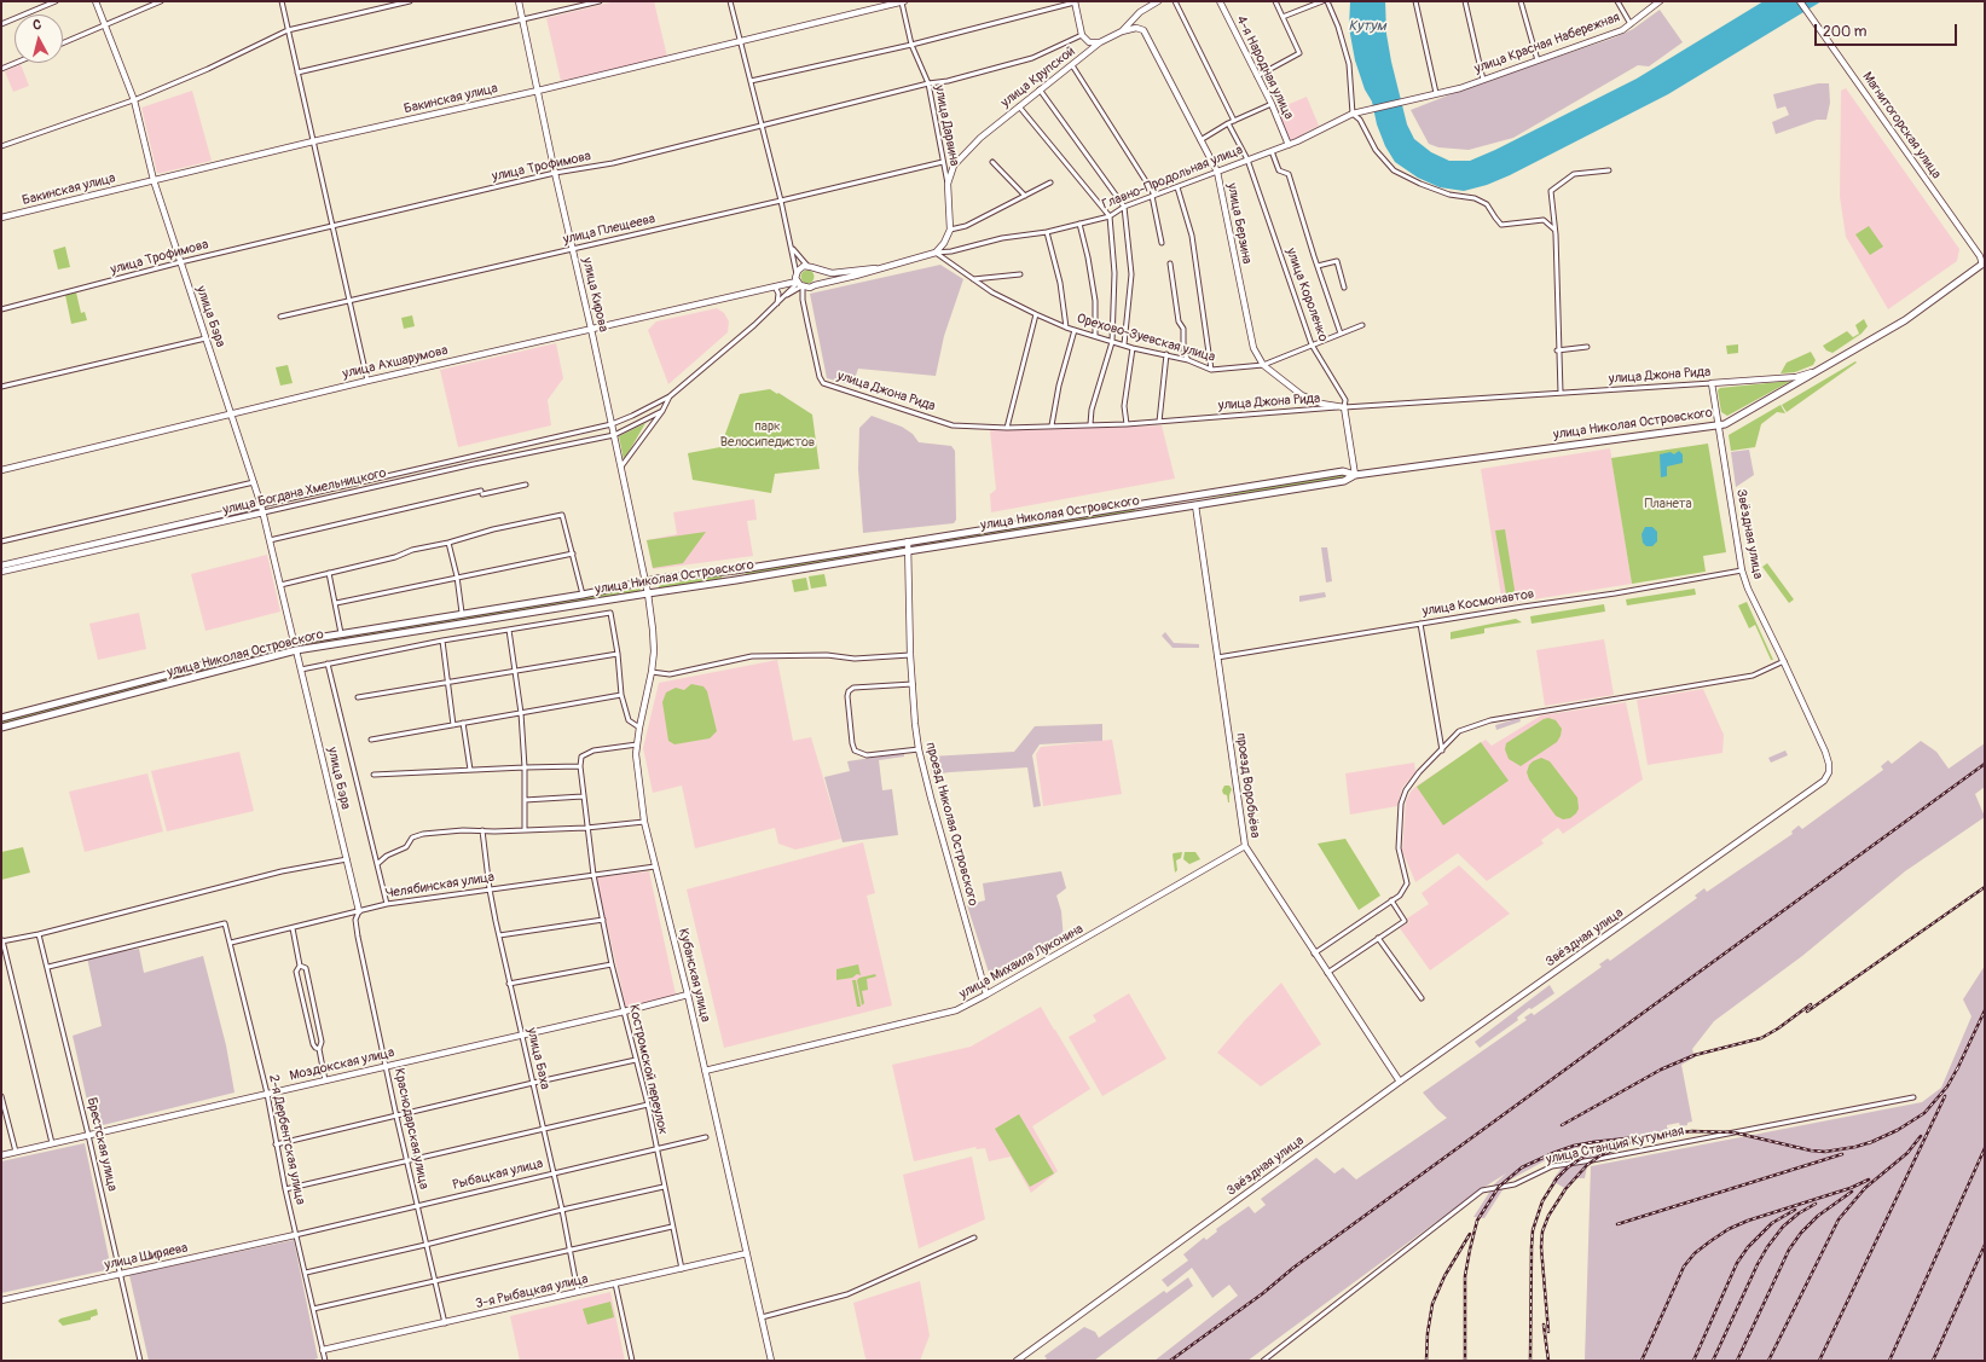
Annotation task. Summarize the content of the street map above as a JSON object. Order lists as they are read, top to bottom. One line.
{"streets":{"main road":["улица Красная Набережная","4-я Народная улица","улица Крупской","Бакинская улица","улица Дарвина","Магнитогорская улица","Главно-Продольная улица","улица Берзина","улица Кирова","улица Короленко","улица Бэра","улица Ахшарумова","улица Джона Рида","улица Николая Островского","улица Богдана Хмельницкого","Звёздная улица","проезд Воробьёва","проезд Николая Островского","улица Михаила Луконина","Кубанская улица","Моздокская улица","улица Ширяева","3-я Рыбацкая улица"],"street":["улица Трофимова","улица Плещеева","Орехово-Зуевская улица","улица Космонавтов","Челябинская улица","улица Баха","Костромской переулок","Краснодарская улица","2-я Дербентская улица","Брестская улица","улица Станция Кутумная","Рыбацкая улица"]},"crossings":[["улица Красная Набережная","Главно-Продольная улица"],["4-я Народная улица","Главно-Продольная улица"],["улица Крупской","улица Дарвина"],["улица Крупской","улица Берзина"],["Бакинская улица","улица Дарвина"],["Бакинская улица","улица Кирова"],["Бакинская улица","улица Бэра"],["улица Дарвина","улица Трофимова"],["улица Дарвина","улица Плещеева"],["Магнитогорская улица","улица Николая Островского"],["улица Трофимова","улица Кирова"],["улица Трофимова","улица Бэра"],["Главно-Продольная улица","улица Берзина"],["Главно-Продольная улица","улица Короленко"],["Главно-Продольная улица","Орехово-Зуевская улица"],["улица Берзина","улица Короленко"],["улица Берзина","Орехово-Зуевская улица"],["улица Берзина","улица Джона Рида"],["улица Плещеева","улица Кирова"],["улица Кирова","улица Ахшарумова"],["улица Кирова","улица Николая Островского"],["улица Кирова","улица Богдана Хмельницкого"],["улица Кирова","Кубанская улица"],["улица Короленко","Орехово-Зуевская улица"],["улица Короленко","улица Джона Рида"],["улица Короленко","улица Николая Островского"],["улица Бэра","улица Ахшарумова"],["улица Бэра","улица Николая Островского"],["улица Бэра","улица Богдана Хмельницкого"],["улица Бэра","Челябинская улица"],["улица Бэра","Краснодарская улица"],["улица Ахшарумова","улица Джона Рида"],["улица Джона Рида","улица Николая Островского"],["улица Джона Рида","Звёздная улица"],["улица Николая Островского","Звёздная улица"],["улица Николая Островского","проезд Воробьёва"],["улица Николая Островского","проезд Николая Островского"],["улица Николая Островского","Кубанская улица"],["Звёздная улица","улица Космонавтов"],["Звёздная улица","проезд Воробьёва"],["улица Космонавтов","проезд Воробьёва"],["проезд Воробьёва","улица Михаила Луконина"],["проезд Николая Островского","улица Михаила Луконина"],["Челябинская улица","Кубанская улица"],["Челябинская улица","улица Баха"],["Челябинская улица","Костромской переулок"],["Челябинская улица","Краснодарская улица"],["Челябинская улица","2-я Дербентская улица"],["улица Михаила Луконина","Кубанская улица"],["Кубанская улица","Моздокская улица"],["Кубанская улица","3-я Рыбацкая улица"],["улица Баха","Моздокская улица"],["улица Баха","Рыбацкая улица"],["улица Баха","3-я Рыбацкая улица"],["Моздокская улица","Костромской переулок"],["Моздокская улица","Краснодарская улица"],["Моздокская улица","2-я Дербентская улица"],["Моздокская улица","Брестская улица"],["Костромской переулок","Рыбацкая улица"],["Костромской переулок","3-я Рыбацкая улица"],["Краснодарская улица","Рыбацкая улица"],["Краснодарская улица","3-я Рыбацкая улица"],["2-я Дербентская улица","Брестская улица"],["2-я Дербентская улица","Рыбацкая улица"],["2-я Дербентская улица","улица Ширяева"],["2-я Дербентская улица","3-я Рыбацкая улица"],["Брестская улица","улица Ширяева"],["Рыбацкая улица","улица Ширяева"]],"water":["Кутум"],"parks":["парк Велосипедистов","Планета"],"scale_bar":"200 m","north":"top"}
